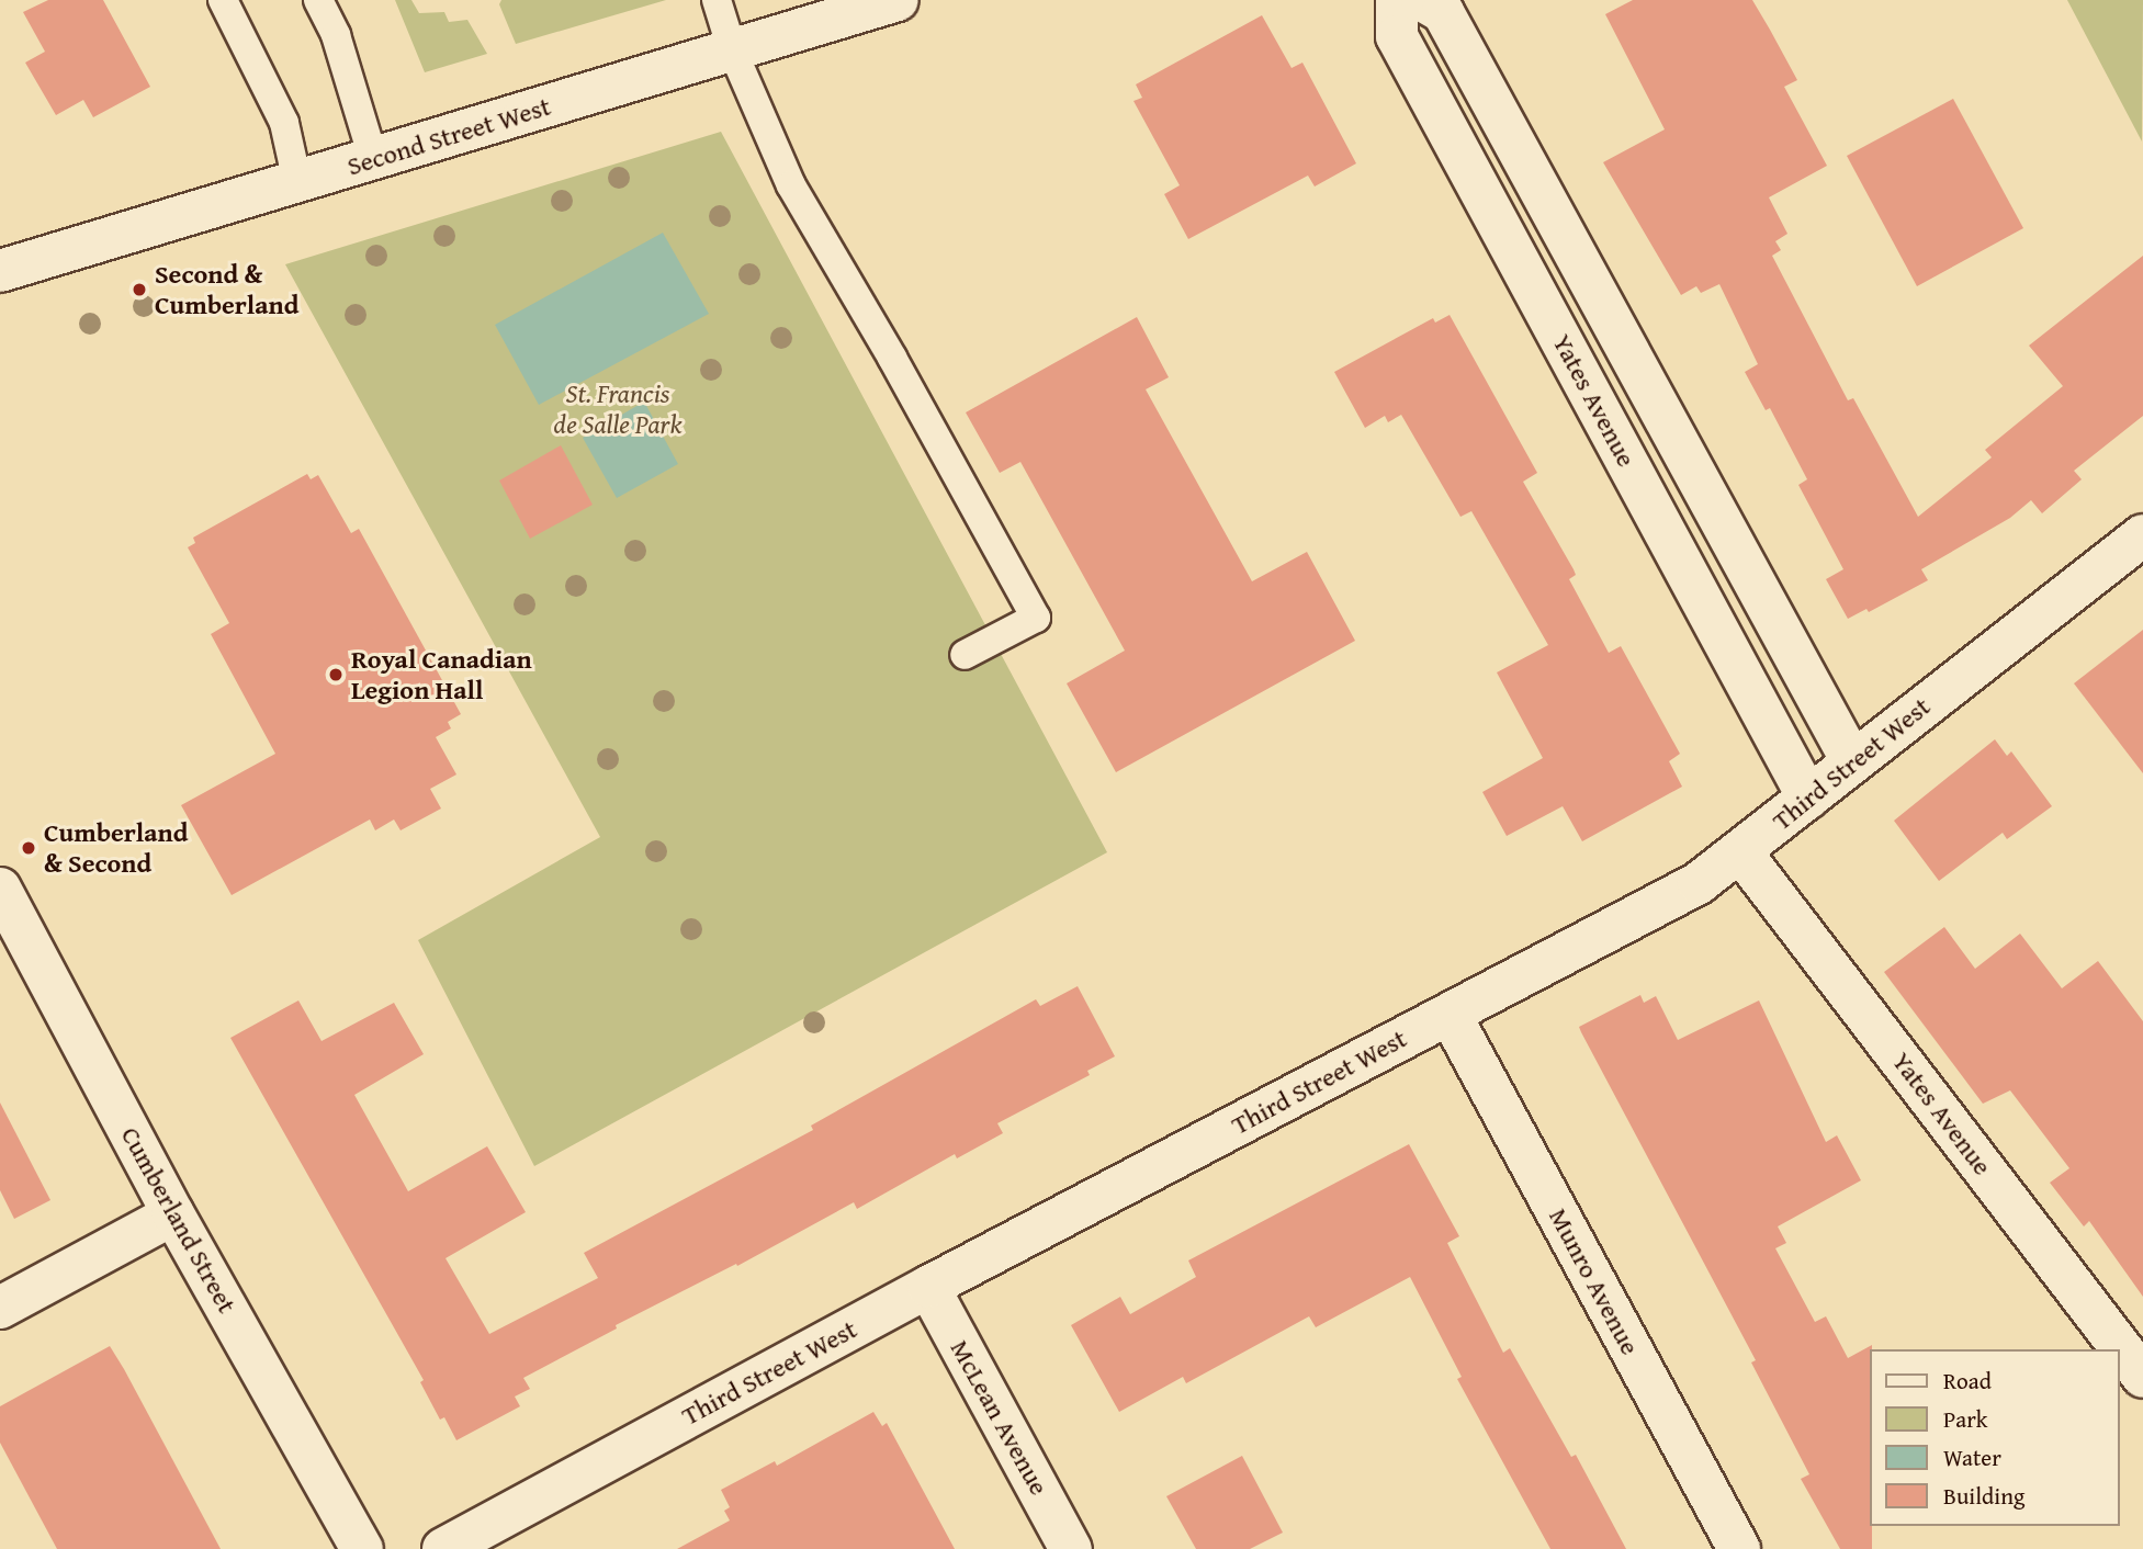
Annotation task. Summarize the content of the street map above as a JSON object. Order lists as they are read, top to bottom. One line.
{"streets":{"street":["Second Street West","Yates Avenue","Third Street West","Cumberland Street","Munro Avenue","McLean Avenue"]},"crossings":[["Yates Avenue","Third Street West"],["Third Street West","Munro Avenue"],["Third Street West","McLean Avenue"]],"parks":["St. Francis de Salle Park"],"places":["Second & Cumberland","Royal Canadian Legion Hall","Cumberland & Second"],"legend":["Road","Park","Water","Building"]}
